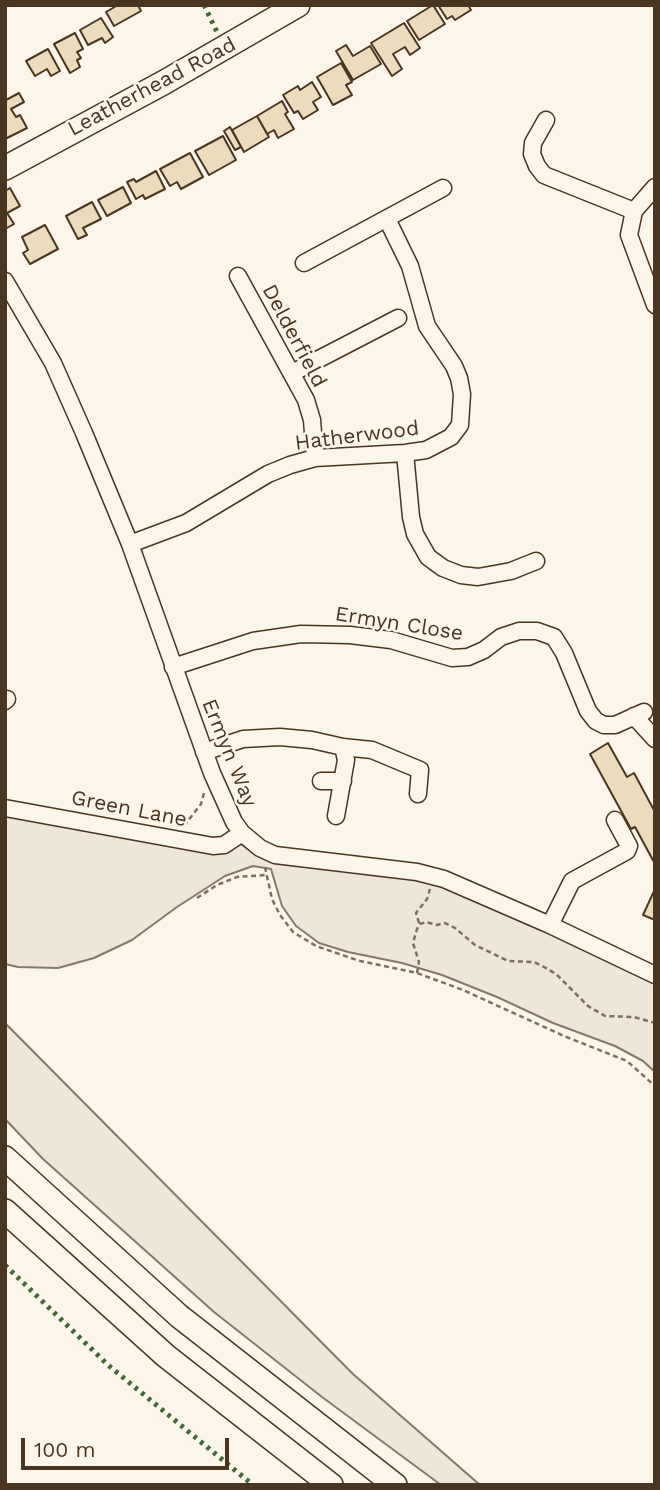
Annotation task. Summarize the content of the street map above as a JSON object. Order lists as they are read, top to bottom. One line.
{"streets":{"highway":["Leatherhead Road"],"street":["Delderfield","Hatherwood","Ermyn Close","Ermyn Way","Green Lane"]},"crossings":[["Delderfield","Hatherwood"],["Hatherwood","Ermyn Way"],["Ermyn Close","Ermyn Way"],["Ermyn Way","Green Lane"]],"scale_bar":"100 m"}
